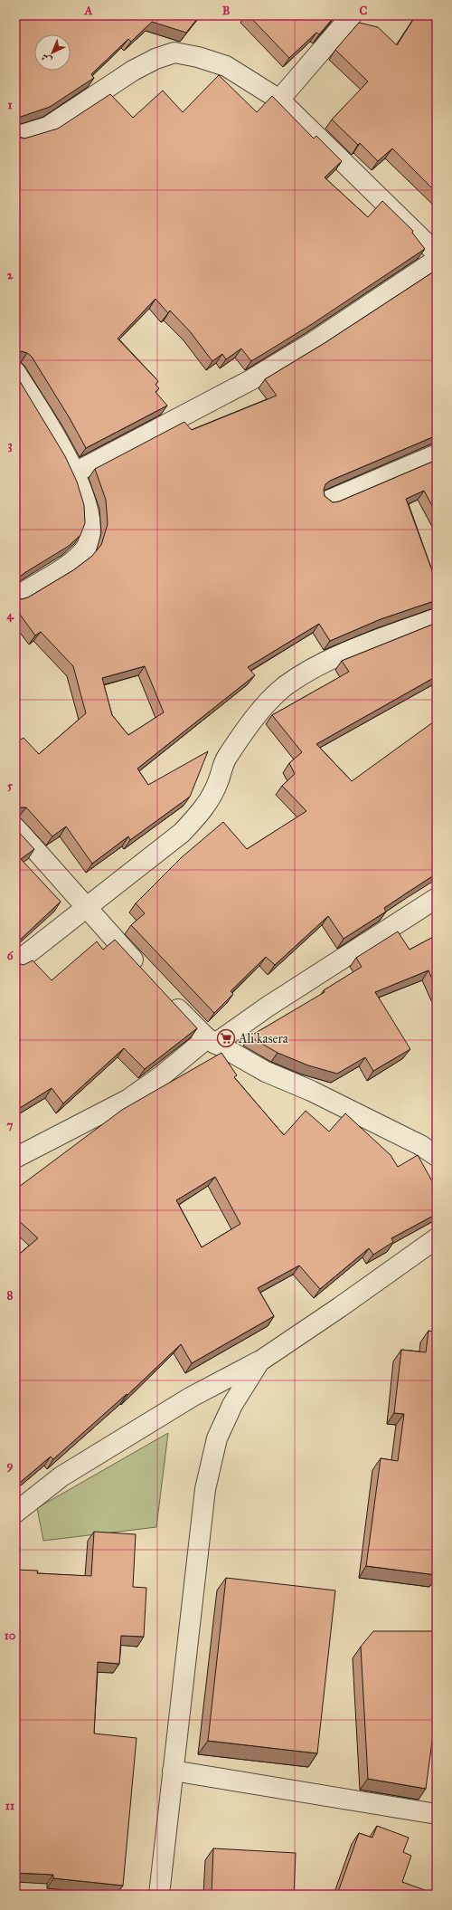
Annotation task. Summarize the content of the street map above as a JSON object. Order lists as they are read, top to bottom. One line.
{"places":{"supermarket":["Ali kasera"]},"north":"bottom left","grid":{"columns":["A","B","C"],"rows":["1","2","3","4","5","6","7","8","9","10","11"]}}
